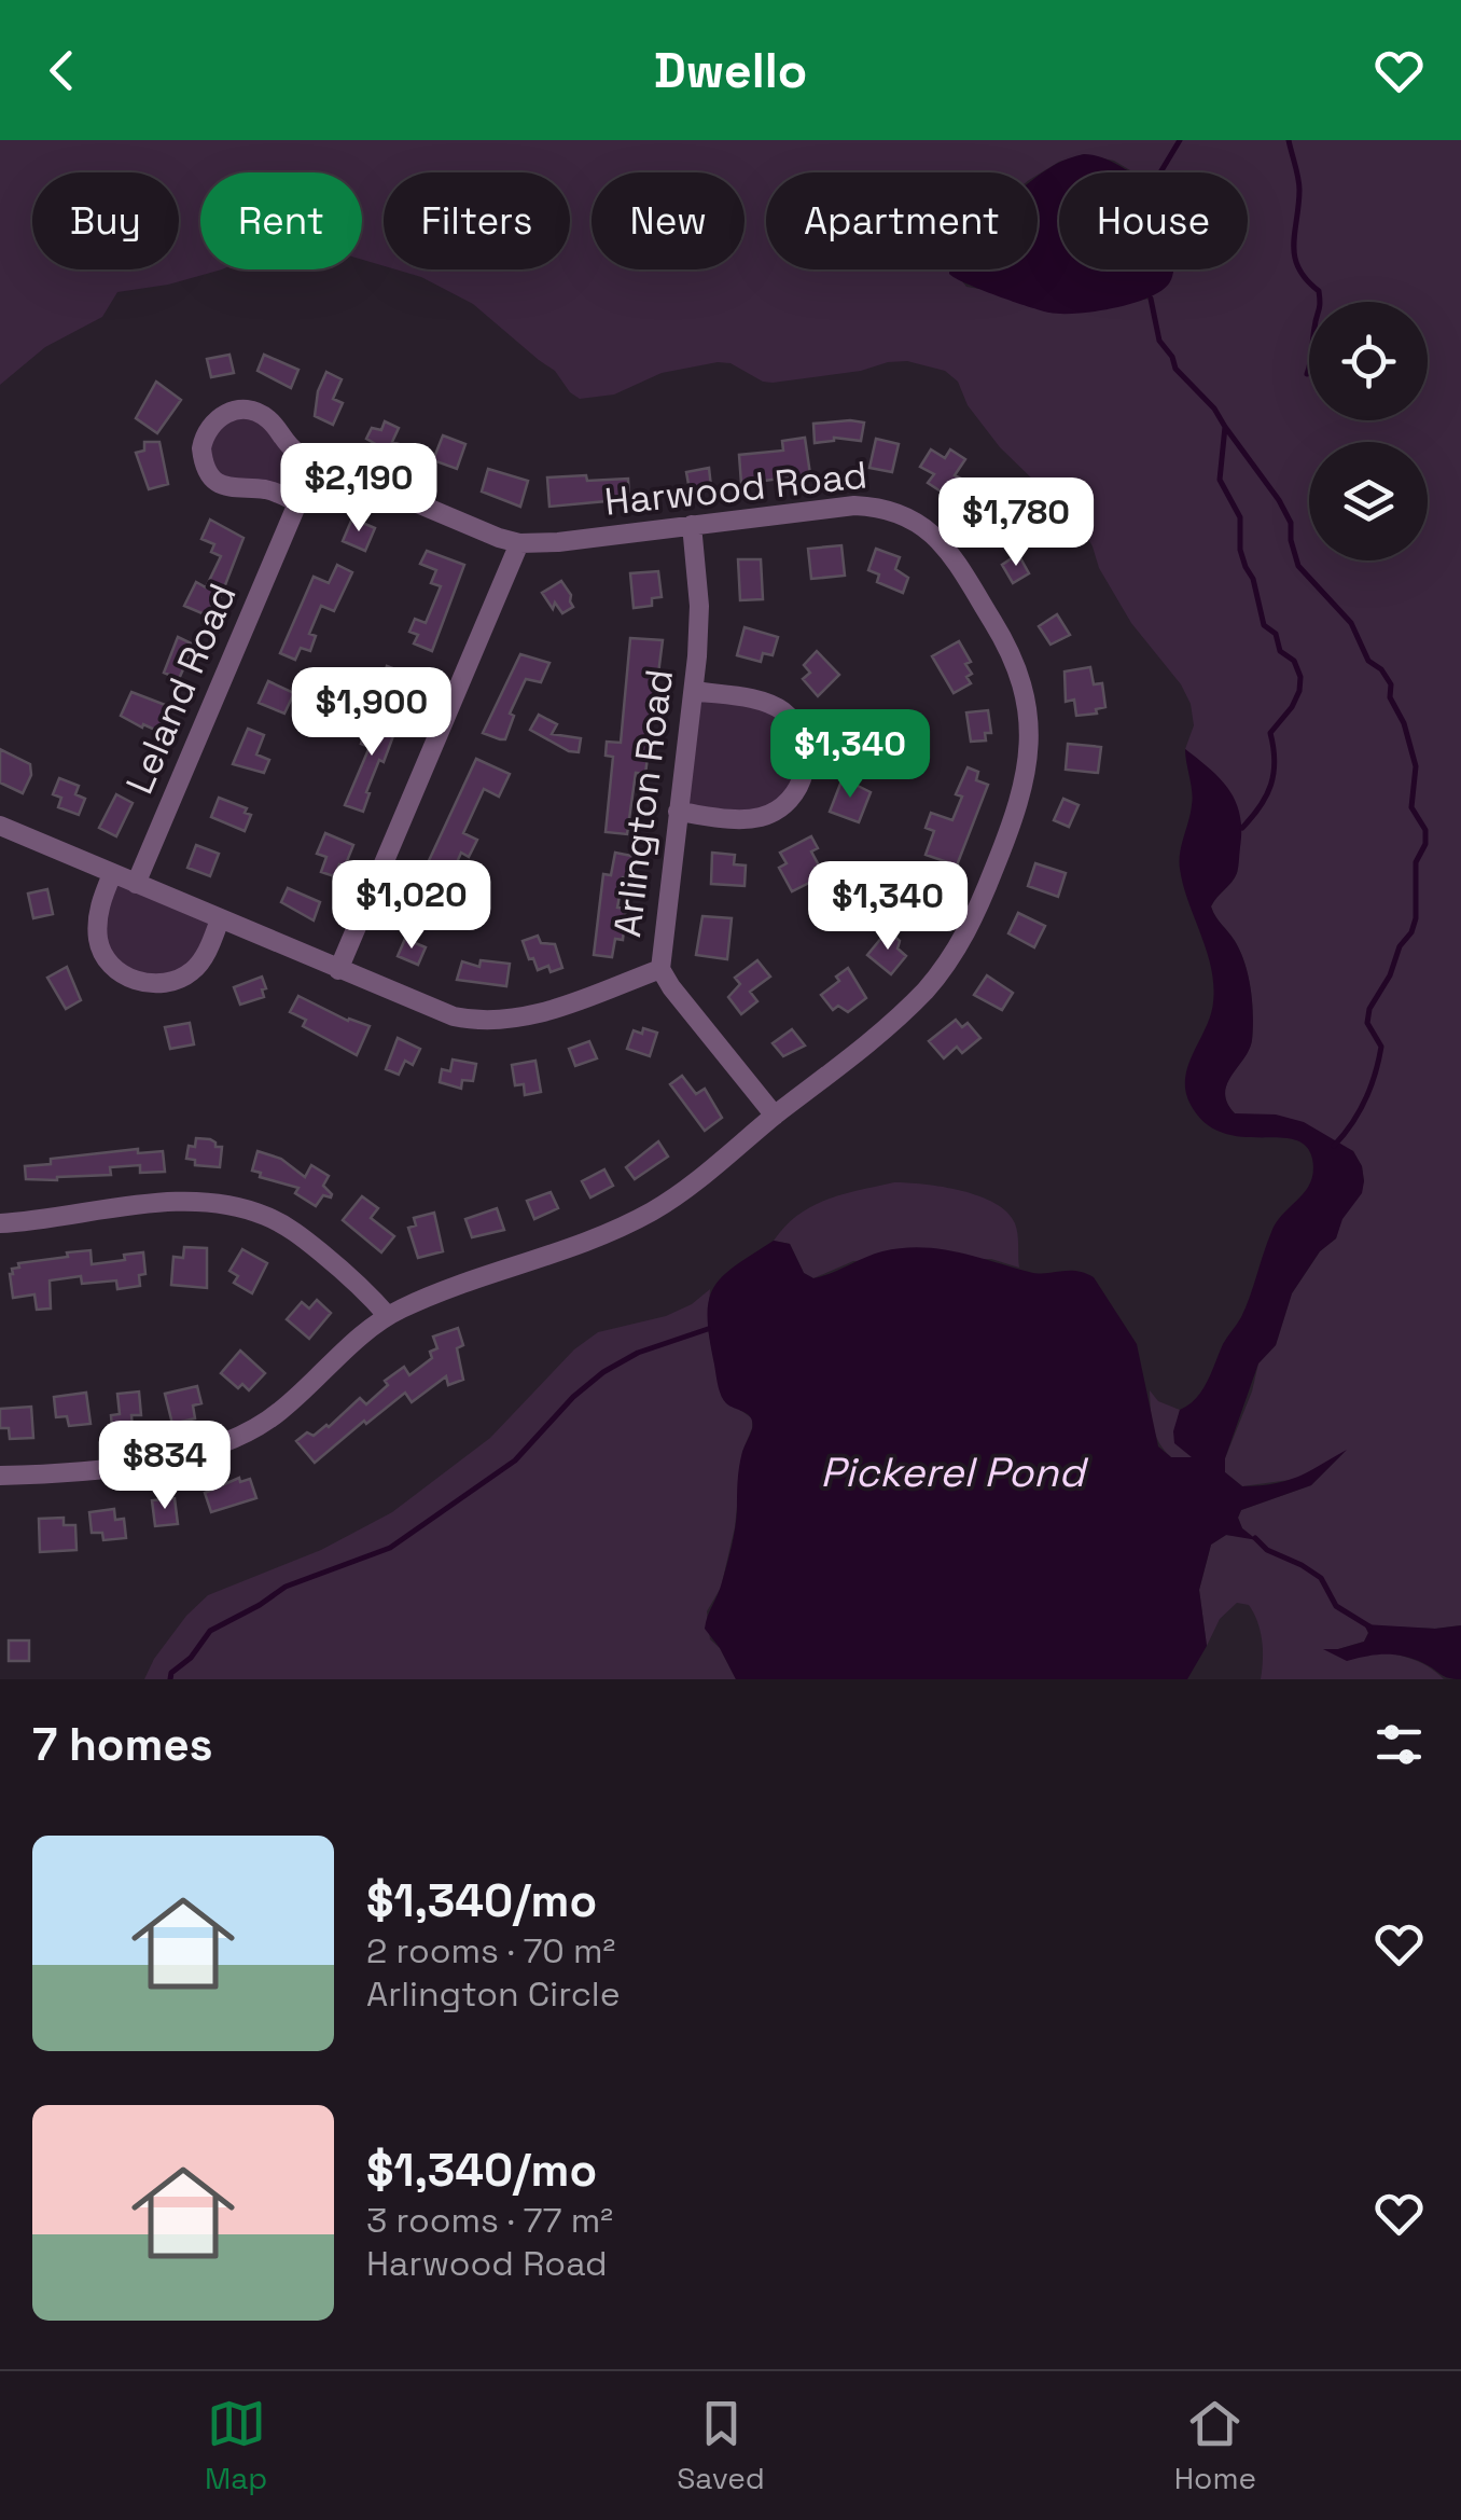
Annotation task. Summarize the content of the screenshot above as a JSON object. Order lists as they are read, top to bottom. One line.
{"streets":{"street":["Harwood Road","Leland Road","Arlington Road"]},"crossings":[["Harwood Road","Leland Road"],["Harwood Road","Arlington Road"]],"water":["Pickerel Pond"],"page":{"header":"Dwello","chip":["Buy","Rent","Filters","New","Apartment","House"],"price":["$2,190","$1,780","$1,900","$1,340","$1,020","$1,340","$834"],"heading":"7 homes","list":[{"name":"$1,340/mo","note":"2 rooms · 70 m² · Arlington Circle"},{"name":"$1,340/mo","note":"3 rooms · 77 m² · Harwood Road"}],"tabs":["Map","Saved","Home"]}}
